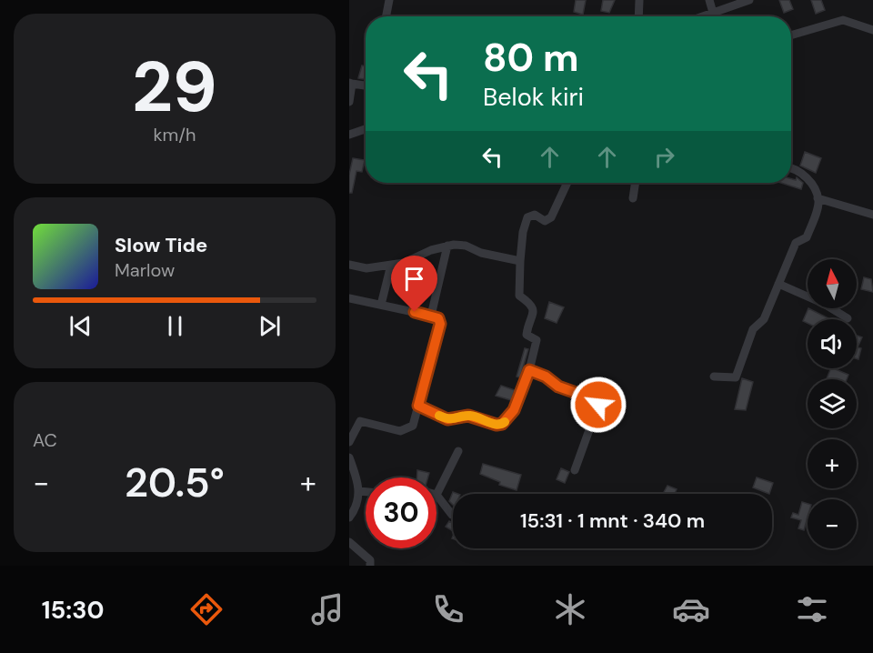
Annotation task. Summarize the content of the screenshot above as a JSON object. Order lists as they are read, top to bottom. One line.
{"north":"top","page":{"tile":[["29","km/h"],"AC"],"turn":["80 m","Belok kiri"],"song":["Slow Tide","Marlow"],"map_buttons":["+","−"],"heat":["−","20.5°","+"],"limit":"30","trip":"15:31 · 1 mnt · 340 m","tabs":"15:30"}}
